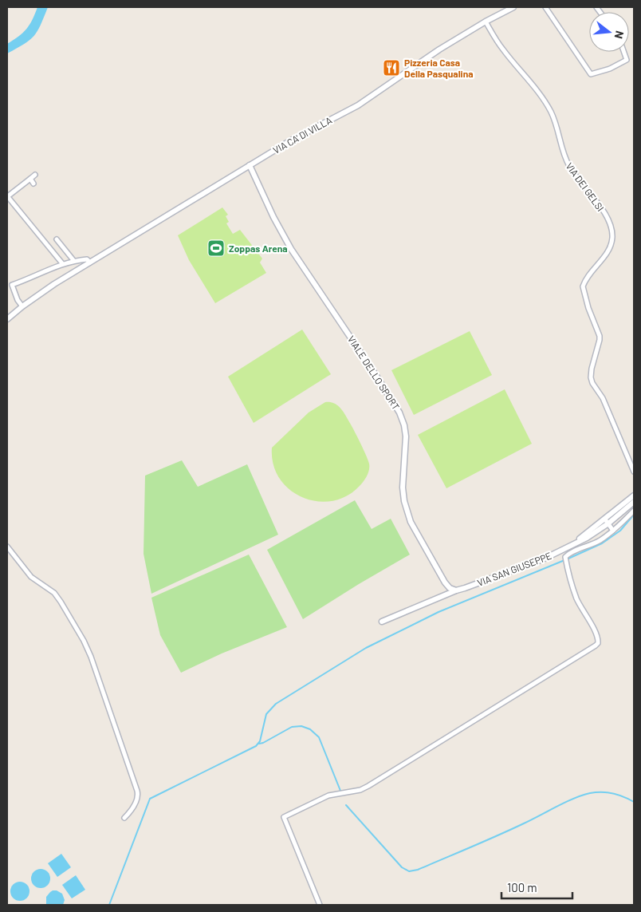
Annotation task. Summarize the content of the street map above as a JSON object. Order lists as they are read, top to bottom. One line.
{"streets":{"street":["VIA CA' DI VILLA","VIA DEI GELSI","VIALE DELLO SPORT","VIA SAN GIUSEPPE"]},"crossings":[["VIA CA' DI VILLA","VIA DEI GELSI"],["VIA CA' DI VILLA","VIALE DELLO SPORT"],["VIALE DELLO SPORT","VIA SAN GIUSEPPE"]],"places":{"restaurant":["Pizzeria Casa Della Pasqualina"],"sports":["Zoppas Arena"]},"scale_bar":"100 m","north":"right"}
